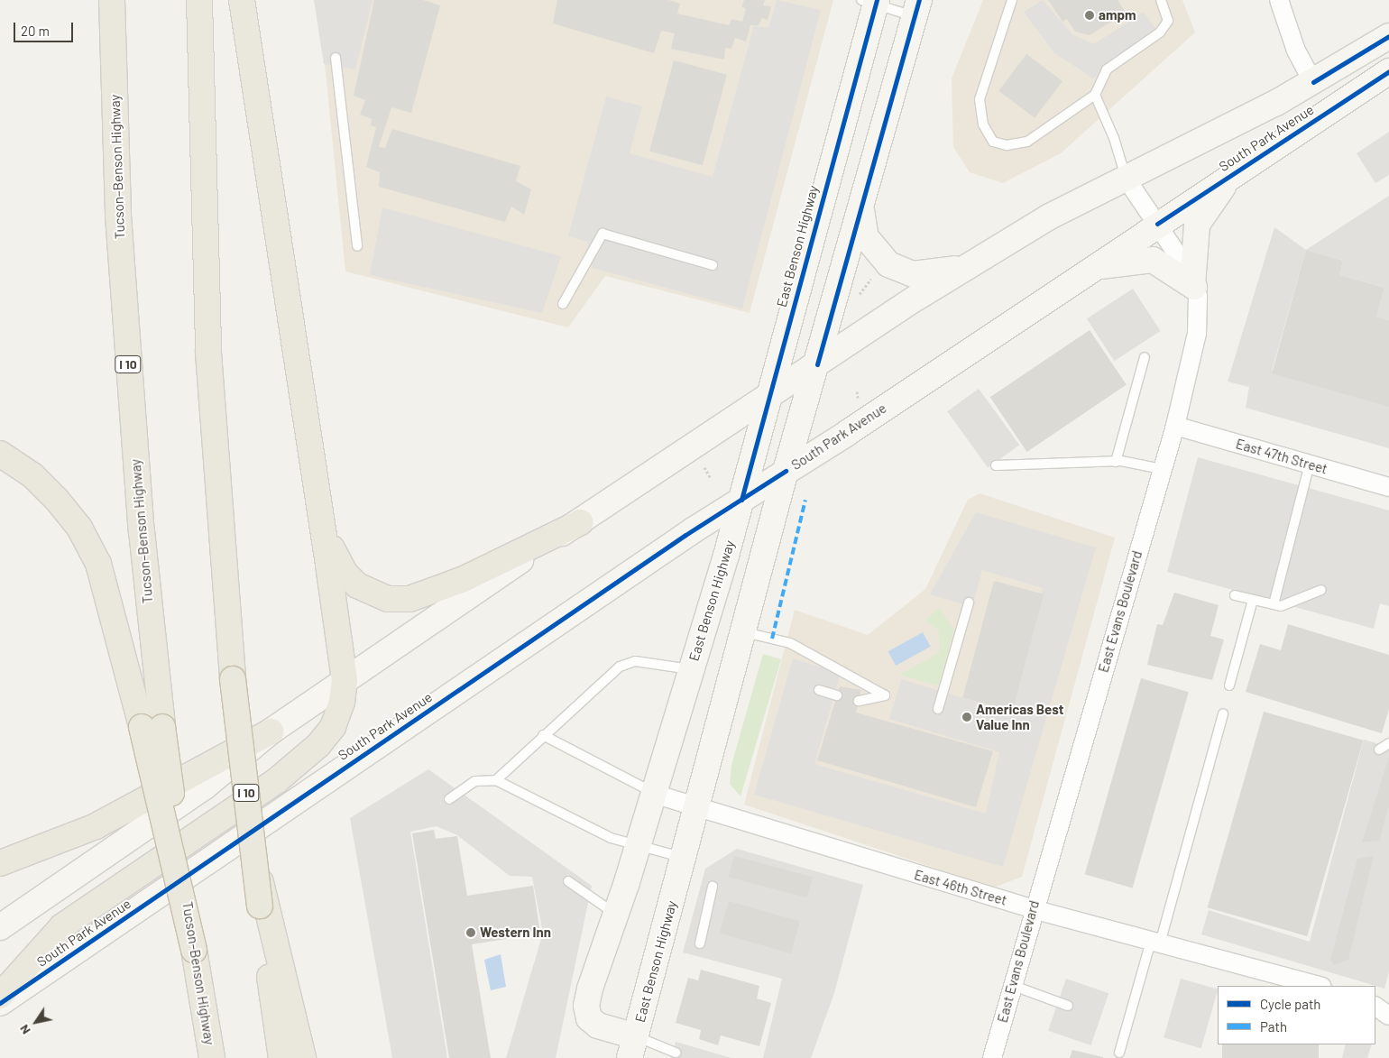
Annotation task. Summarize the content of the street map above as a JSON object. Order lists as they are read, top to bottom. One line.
{"streets":{"highway":["Tucson–Benson Highway","I 10"],"main road":["South Park Avenue","East Benson Highway"],"street":["East 47th Street","East Evans Boulevard","East 46th Street"]},"crossings":[["South Park Avenue","East Benson Highway"],["South Park Avenue","East Evans Boulevard"],["East Benson Highway","East 46th Street"],["East 47th Street","East Evans Boulevard"],["East Evans Boulevard","East 46th Street"]],"places":["ampm","Americas Best Value Inn","Western Inn"],"legend":["Cycle path","Path"],"scale_bar":"20 m","north":"bottom left"}
